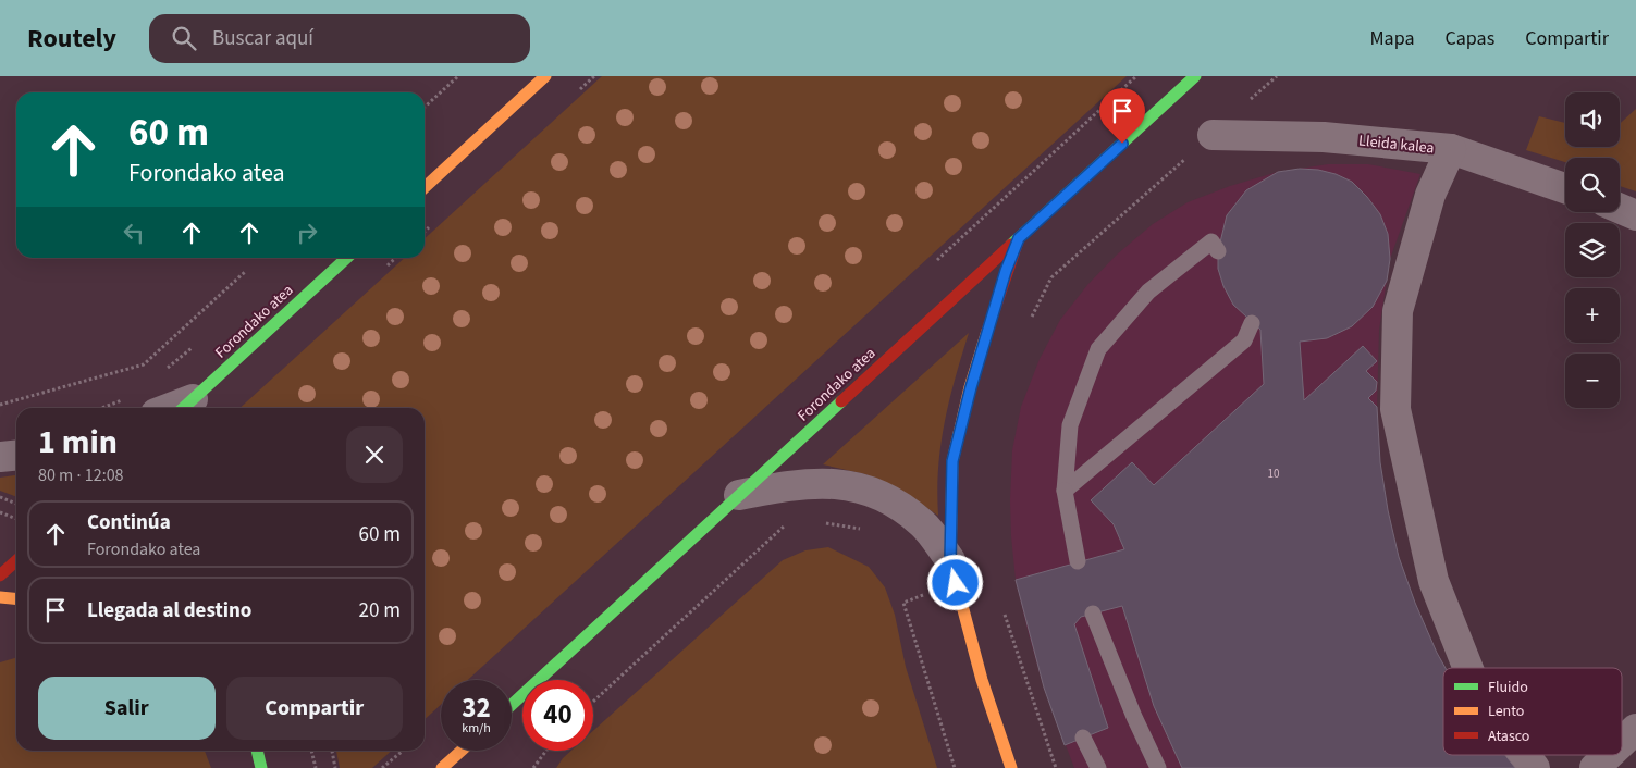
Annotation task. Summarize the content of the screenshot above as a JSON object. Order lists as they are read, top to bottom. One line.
{"streets":{"main road":["Forondako atea"],"street":["Lleida kalea"]},"house_numbers":["10"],"legend":["Fluido","Lento","Atasco"],"page":{"header":"Routely","search":"Buscar aquí","nav":["Mapa","Capas","Compartir"],"map_buttons":["+","−"],"turn":["60 m","Forondako atea"],"heading":["1 min","80 m · 12:08"],"list":[{"name":"Continúa","note":"Forondako atea","value":"60 m"},{"name":"Llegada al destino","value":"20 m"}],"buttons":["Salir","Compartir"],"speed":"32 km/h","limit":"40"}}
